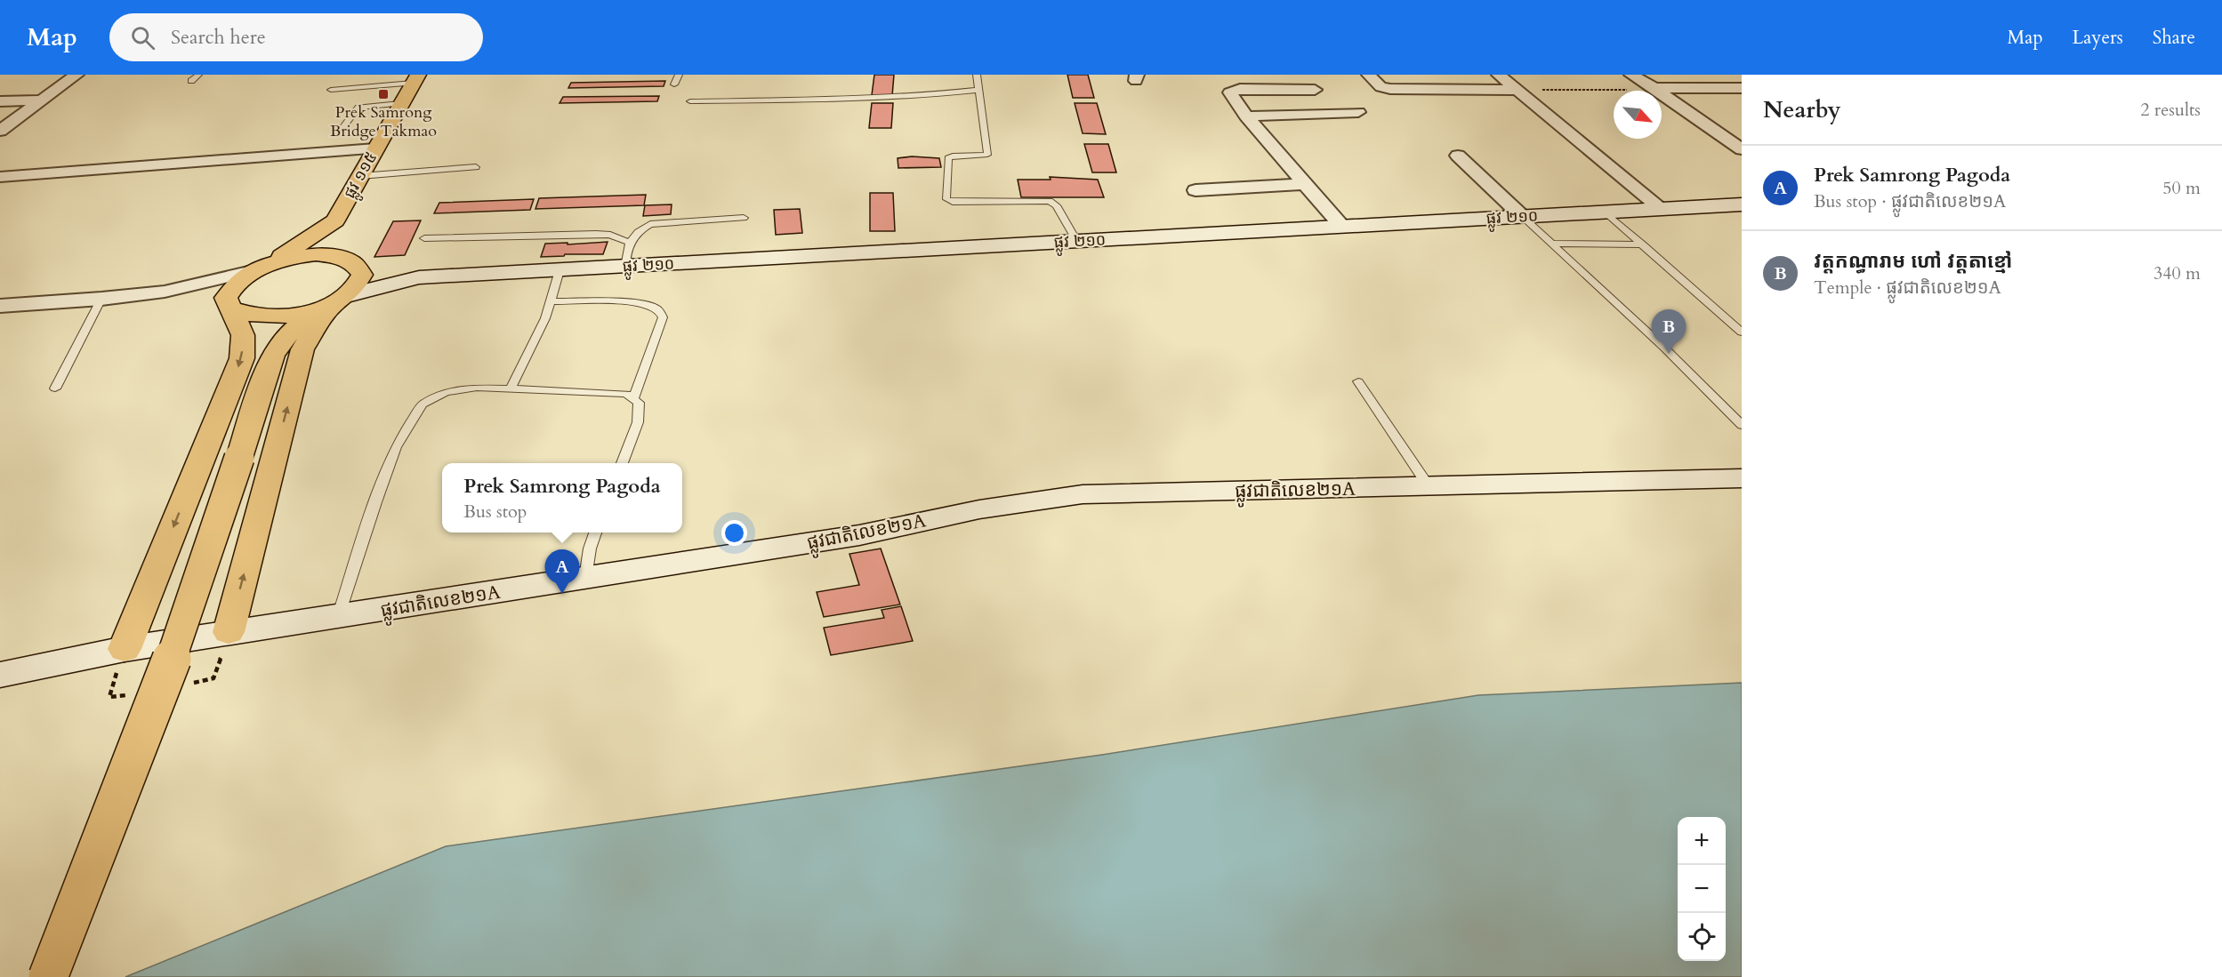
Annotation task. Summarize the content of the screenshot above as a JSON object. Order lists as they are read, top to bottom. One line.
{"streets":{"main road":["ផ្លូវ ១១៥"],"street":["ផ្លូវ ២១០","ផ្លូវជាតិលេខ២១A"]},"crossings":[["ផ្លូវ ១១៥","ផ្លូវ ២១០"]],"places":{"transit":["Prek Samrong Bridge Takmao"]},"north":"bottom right","page":{"header":"Map","search":"Search here","nav":["Map","Layers","Share"],"heading":["Nearby","2 results"],"list":[{"mark":"A","name":"Prek Samrong Pagoda","note":"Bus stop · ផ្លូវជាតិលេខ២១A","value":"50 m"},{"mark":"B","name":"វត្តកណ្ធារាម ហៅ វត្តតាខ្មៅ","note":"Temple · ផ្លូវជាតិលេខ២១A","value":"340 m"}],"pins":["B","A"],"popup":["Prek Samrong Pagoda","Bus stop"],"map_buttons":["+","−"]}}
